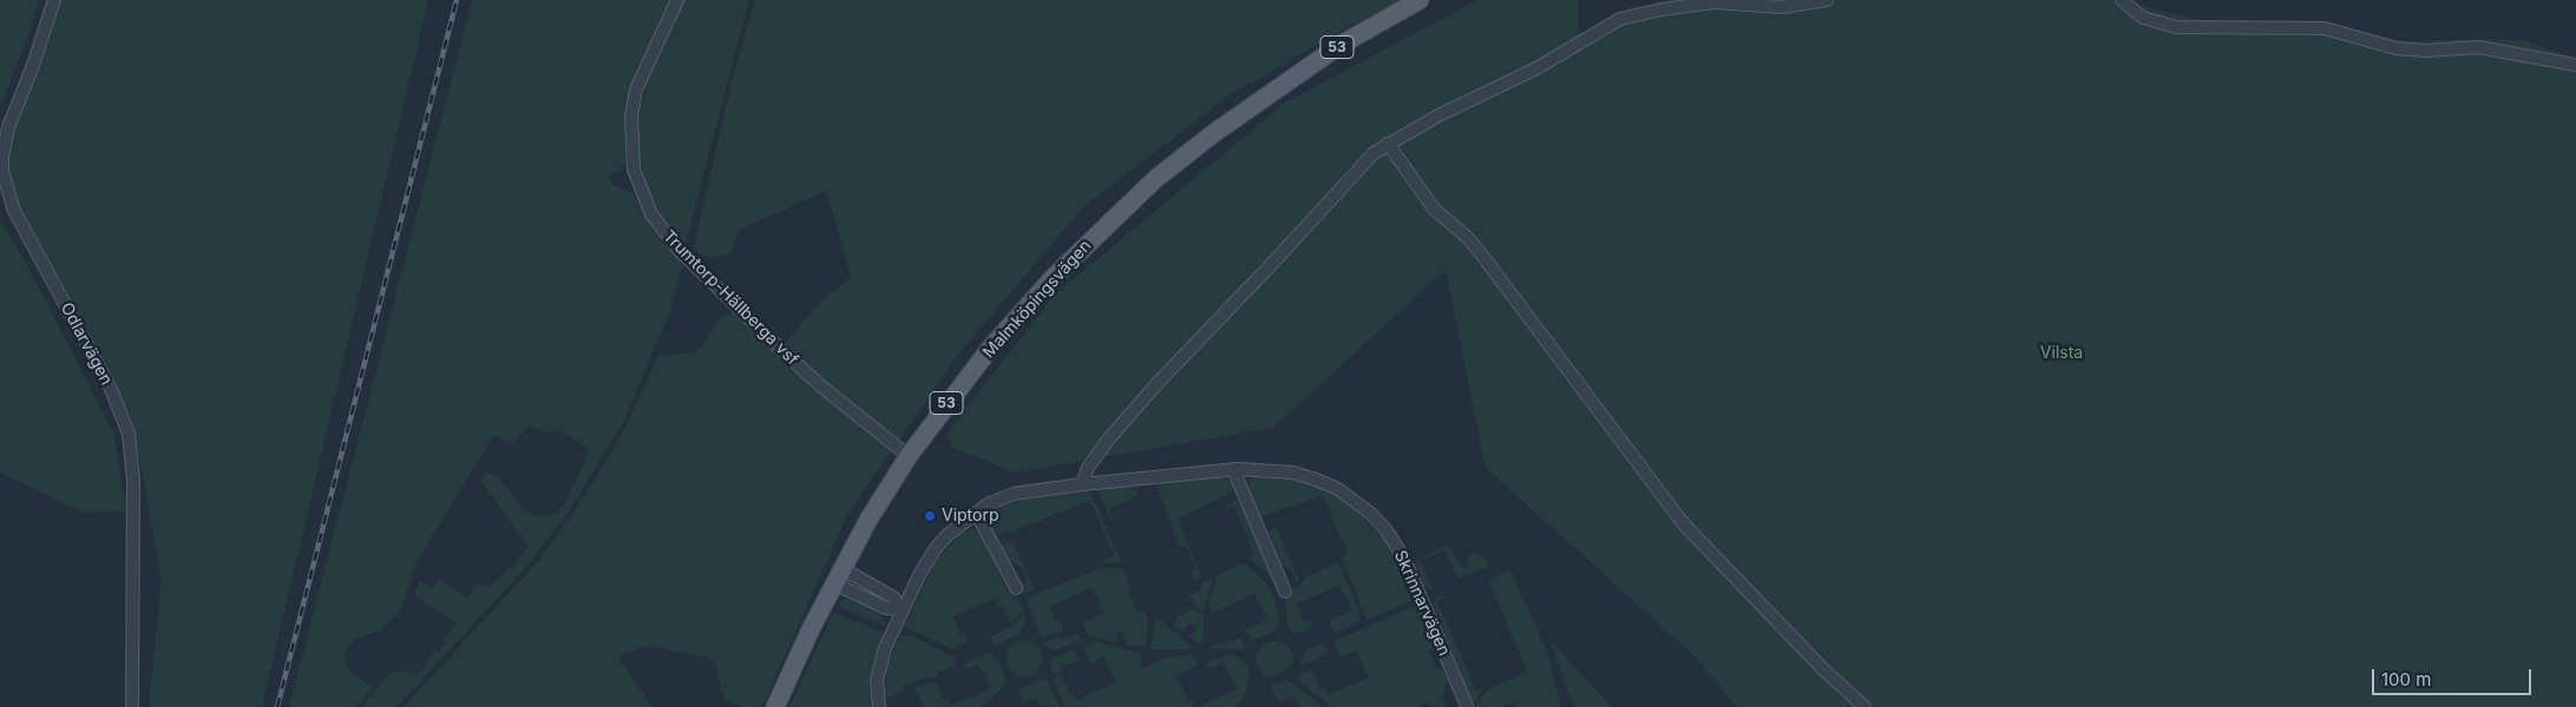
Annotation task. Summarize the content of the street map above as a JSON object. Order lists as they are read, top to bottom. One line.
{"streets":{"main road":["53","Malmköpingsvägen"],"street":["Trumtorp-Hällberga vsf","Odlarvägen","Skrinnarvägen"]},"crossings":[["Trumtorp-Hällberga vsf","Malmköpingsvägen"]],"parks":["Vilsta"],"places":["Viptorp"],"scale_bar":"100 m"}
